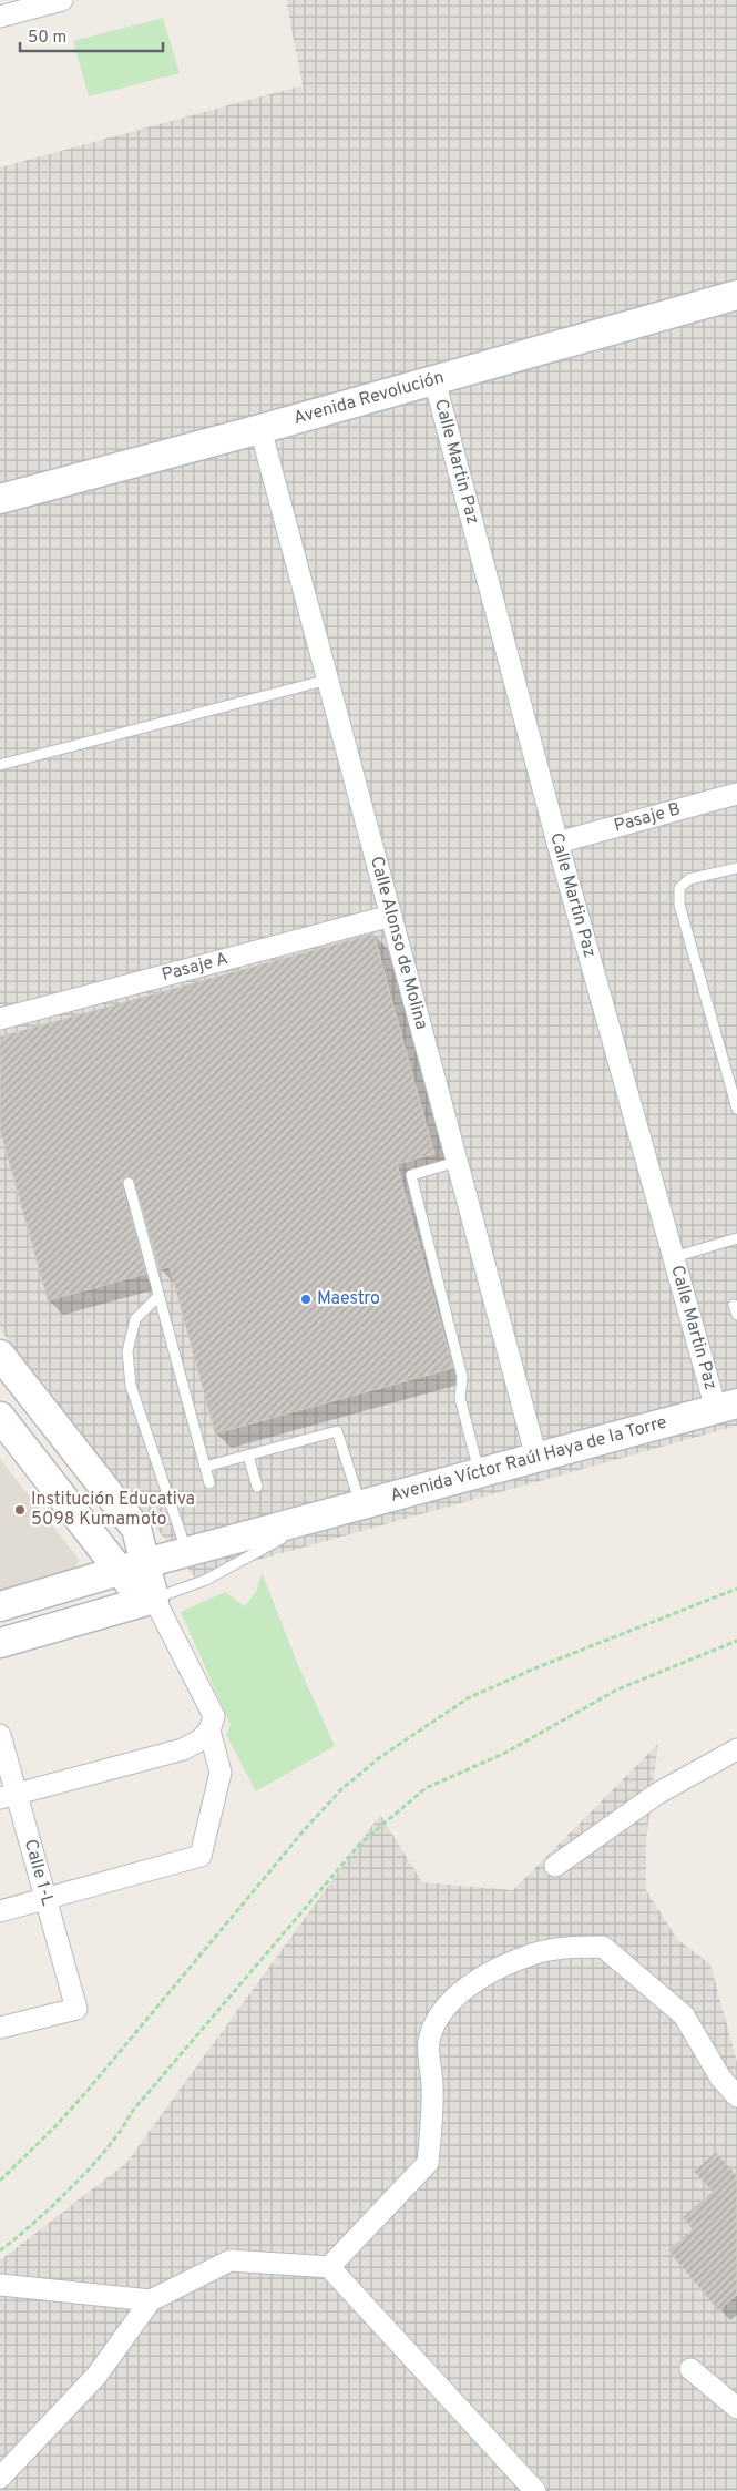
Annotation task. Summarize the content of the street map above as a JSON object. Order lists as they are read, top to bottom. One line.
{"streets":{"street":["Avenida Revolución","Calle Martin Paz","Pasaje B","Calle Alonso de Molina","Pasaje A","Avenida Víctor Raúl Haya de la Torre","Calle 1-L"]},"crossings":[["Avenida Revolución","Calle Martin Paz"],["Avenida Revolución","Calle Alonso de Molina"],["Calle Martin Paz","Pasaje B"],["Calle Martin Paz","Avenida Víctor Raúl Haya de la Torre"],["Calle Alonso de Molina","Pasaje A"],["Calle Alonso de Molina","Avenida Víctor Raúl Haya de la Torre"]],"places":["Maestro","Institución Educativa 5098 Kumamoto"],"scale_bar":"50 m"}
